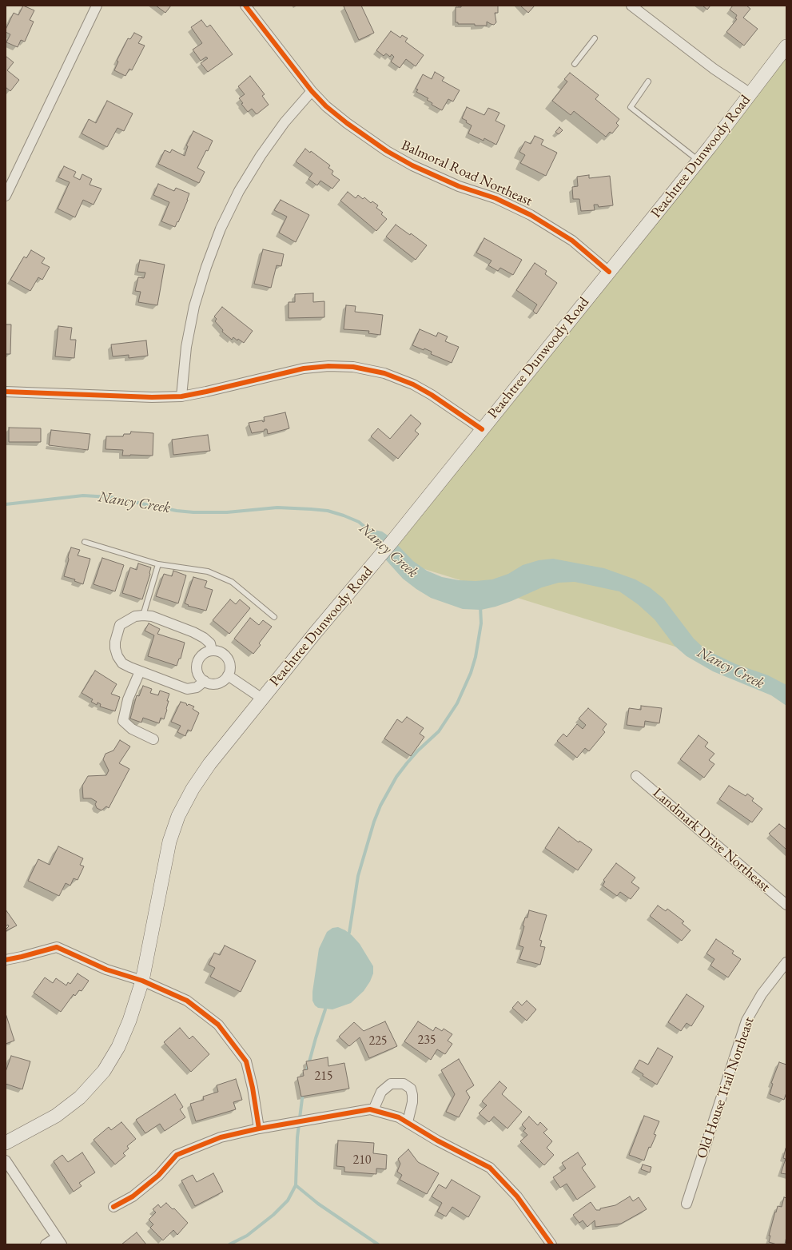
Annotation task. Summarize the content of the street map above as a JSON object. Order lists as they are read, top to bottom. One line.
{"streets":{"main road":["Peachtree Dunwoody Road"],"street":["Balmoral Road Northeast","Landmark Drive Northeast","Old House Trail Northeast"]},"crossings":[["Peachtree Dunwoody Road","Balmoral Road Northeast"]],"water":["Nancy Creek"],"house_numbers":["235","225","215","210"]}
